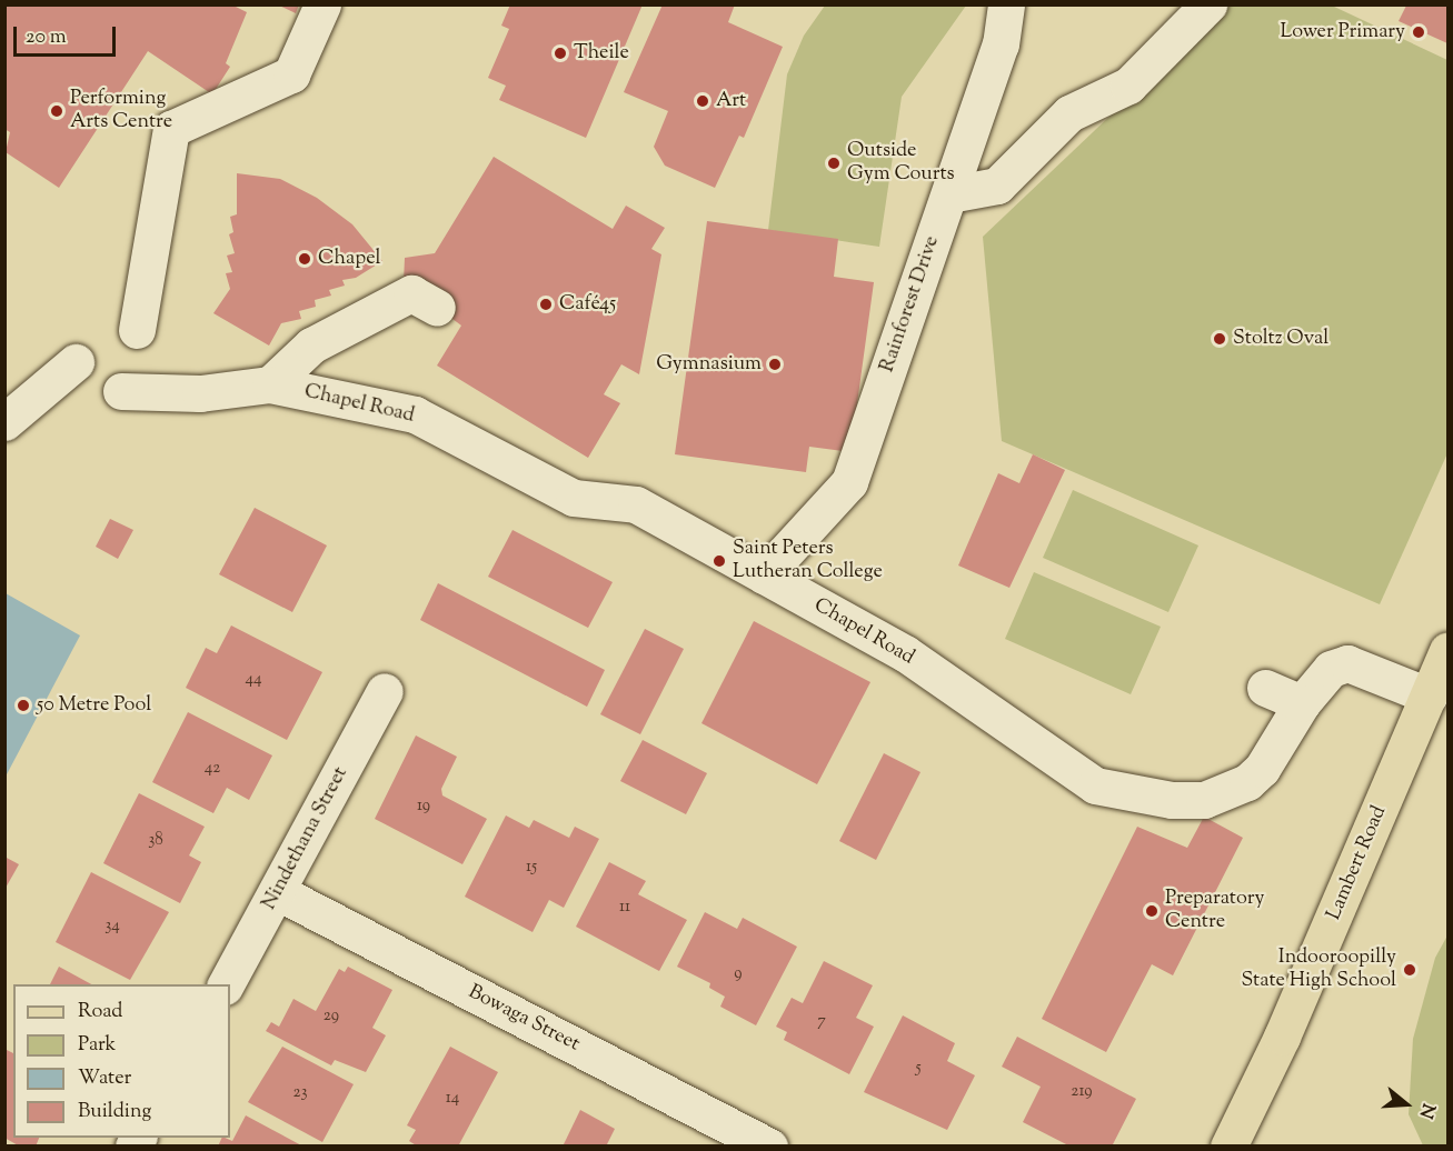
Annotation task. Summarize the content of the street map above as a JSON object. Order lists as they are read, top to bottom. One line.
{"streets":{"main road":["Lambert Road"],"street":["Rainforest Drive","Chapel Road","Nindethana Street","Bowaga Street"]},"crossings":[["Rainforest Drive","Chapel Road"],["Chapel Road","Lambert Road"],["Nindethana Street","Bowaga Street"]],"places":["Lower Primary","Theile","Art","Performing Arts Centre","Outside Gym Courts","Chapel","Café45","Stoltz Oval","Gymnasium","Saint Peters Lutheran College","50 Metre Pool","Preparatory Centre","Indooroopilly State High School"],"house_numbers":["44","42","19","38","15","11","34","9","29","7","5","219","23","14"],"legend":["Road","Park","Water","Building"],"scale_bar":"20 m","north":"right"}
